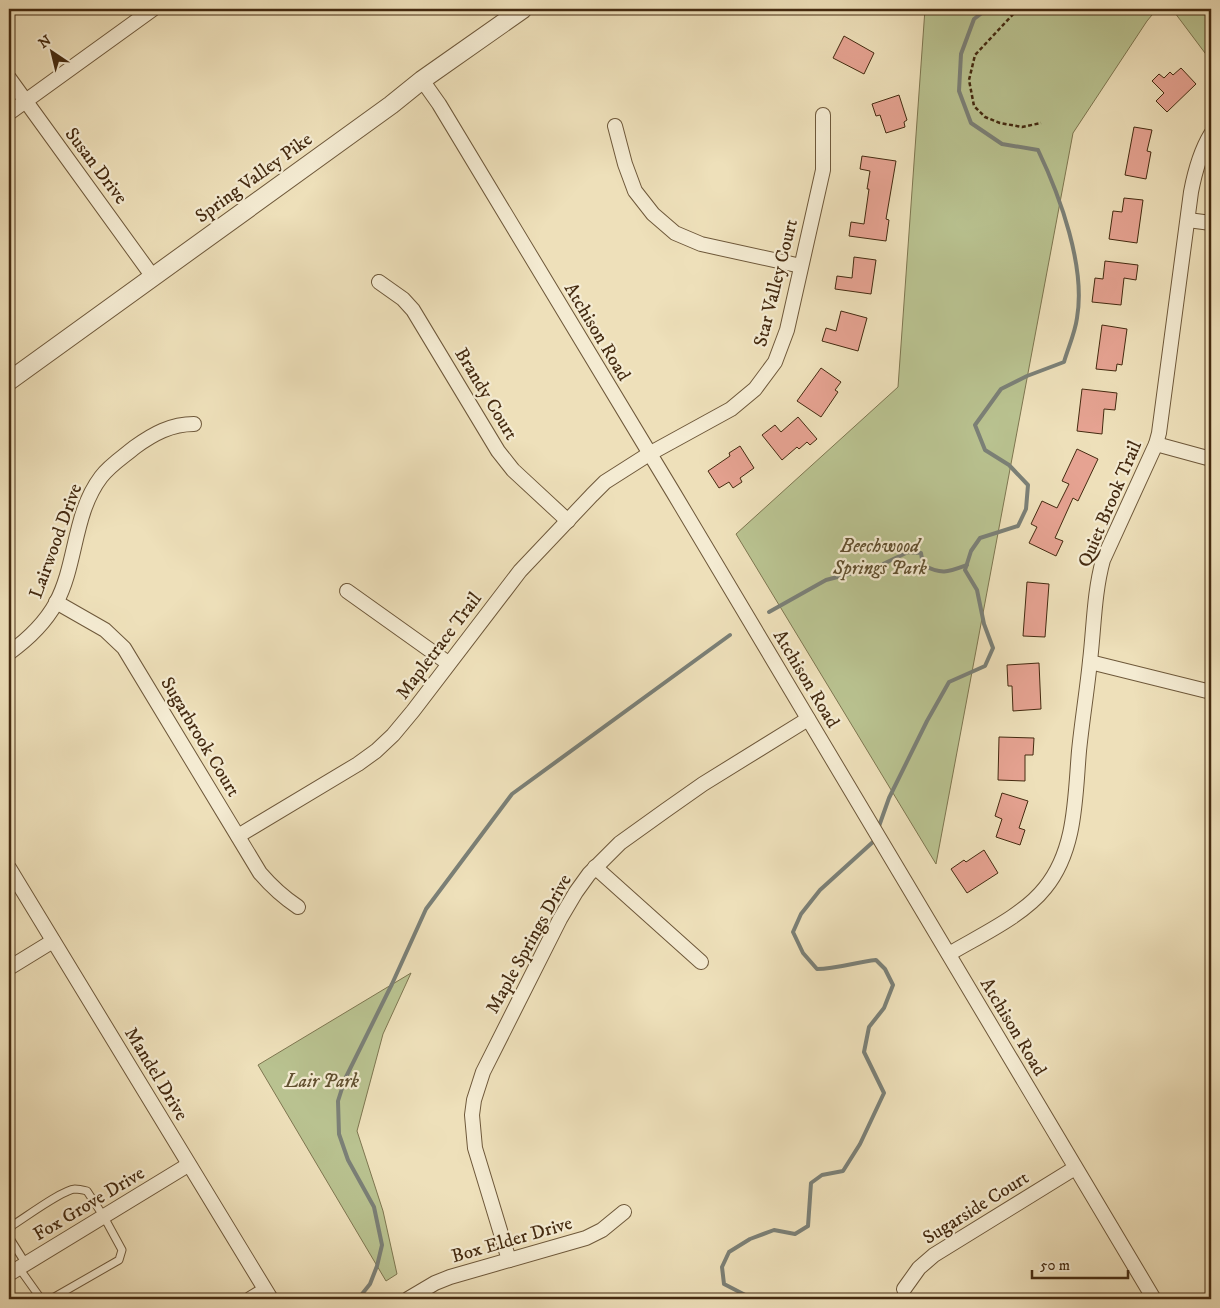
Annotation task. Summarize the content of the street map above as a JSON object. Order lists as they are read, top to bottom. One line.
{"streets":{"street":["Susan Drive","Spring Valley Pike","Star Valley Court","Atchison Road","Brandy Court","Quiet Brook Trail","Lairwood Drive","Mapletrace Trail","Sugarbrook Court","Maple Springs Drive","Mandel Drive","Fox Grove Drive","Sugarside Court","Box Elder Drive"]},"crossings":[["Susan Drive","Spring Valley Pike"],["Spring Valley Pike","Atchison Road"],["Star Valley Court","Atchison Road"],["Star Valley Court","Mapletrace Trail"],["Atchison Road","Quiet Brook Trail"],["Atchison Road","Mapletrace Trail"],["Atchison Road","Maple Springs Drive"],["Atchison Road","Sugarside Court"],["Brandy Court","Mapletrace Trail"],["Lairwood Drive","Sugarbrook Court"],["Mapletrace Trail","Sugarbrook Court"],["Maple Springs Drive","Box Elder Drive"],["Mandel Drive","Fox Grove Drive"]],"parks":["Beechwood Springs Park","Lair Park"],"scale_bar":"50 m","north":"top left"}
